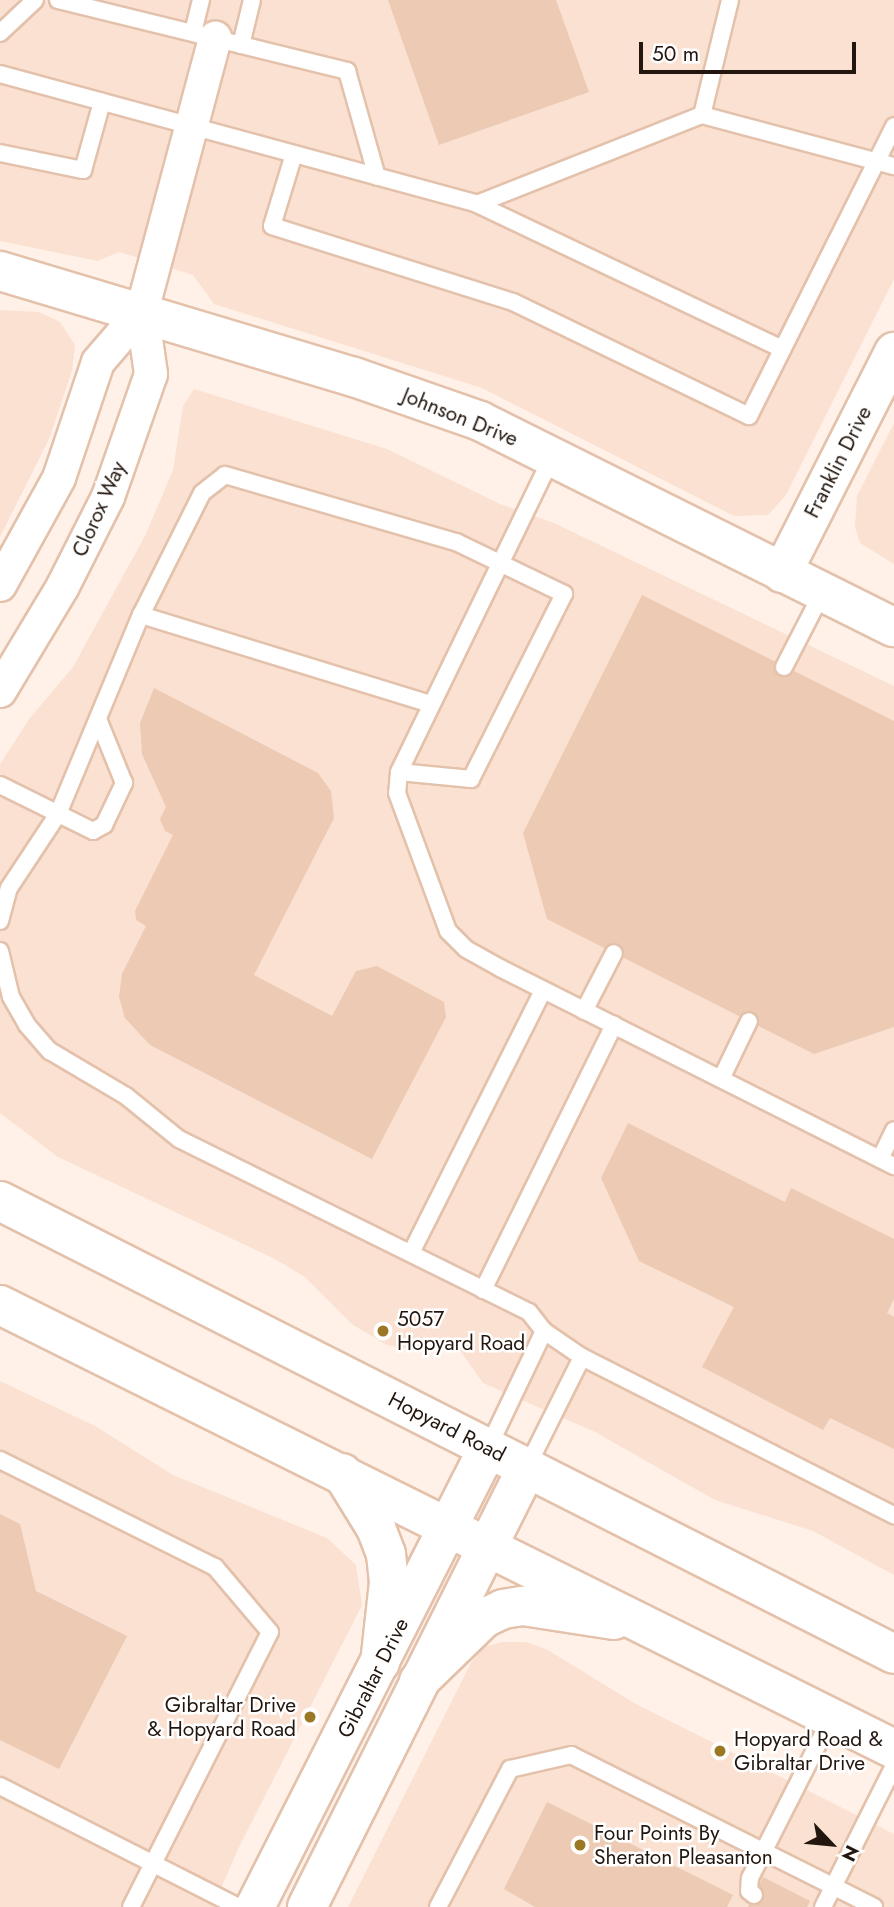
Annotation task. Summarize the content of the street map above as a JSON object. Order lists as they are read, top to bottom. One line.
{"streets":{"main road":["Johnson Drive","Franklin Drive","Hopyard Road","Gibraltar Drive"],"street":["Clorox Way"]},"crossings":[["Johnson Drive","Franklin Drive"],["Johnson Drive","Clorox Way"],["Hopyard Road","Gibraltar Drive"]],"places":["5057 Hopyard Road","Gibraltar Drive & Hopyard Road","Hopyard Road & Gibraltar Drive","Four Points By Sheraton Pleasanton"],"scale_bar":"50 m","north":"bottom right"}
